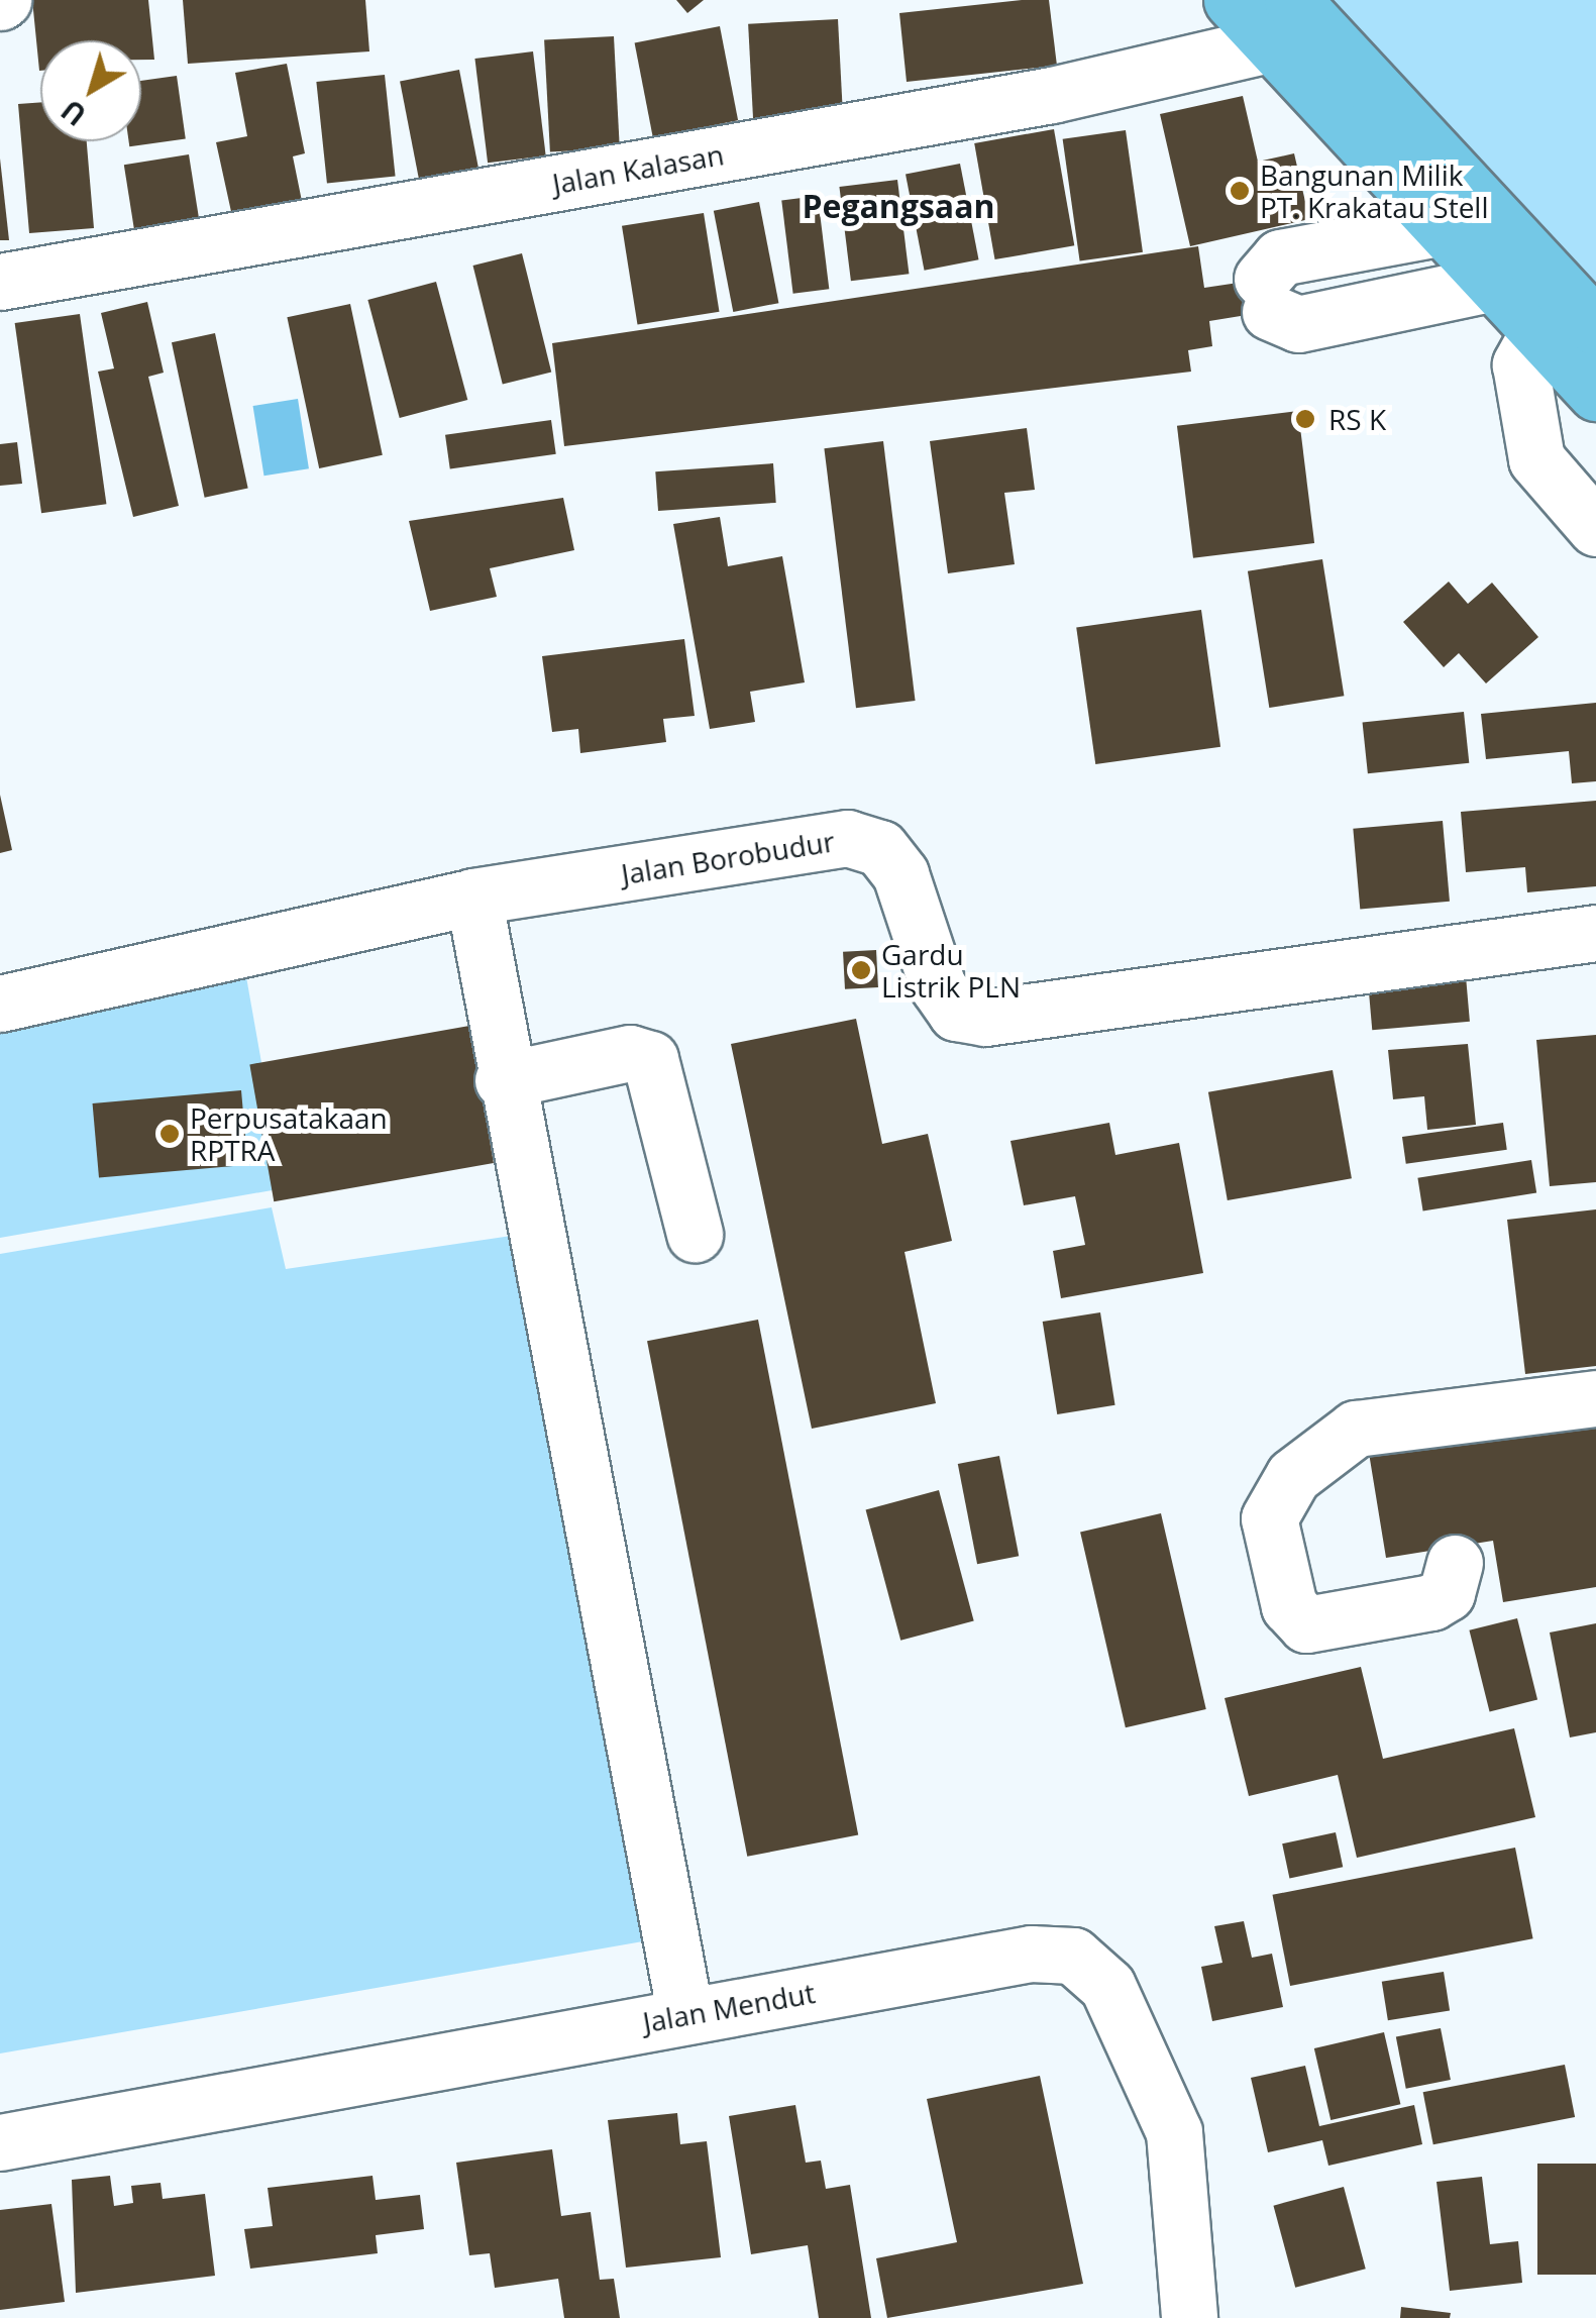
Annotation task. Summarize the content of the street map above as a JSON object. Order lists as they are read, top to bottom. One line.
{"streets":{"street":["Jalan Kalasan","Jalan Borobudur","Jalan Mendut"]},"districts":["Pegangsaan"],"places":["Bangunan Milik PT. Krakatau Stell","RS K","Gardu Listrik PLN","Perpusatakaan RPTRA"],"north":"bottom left"}
